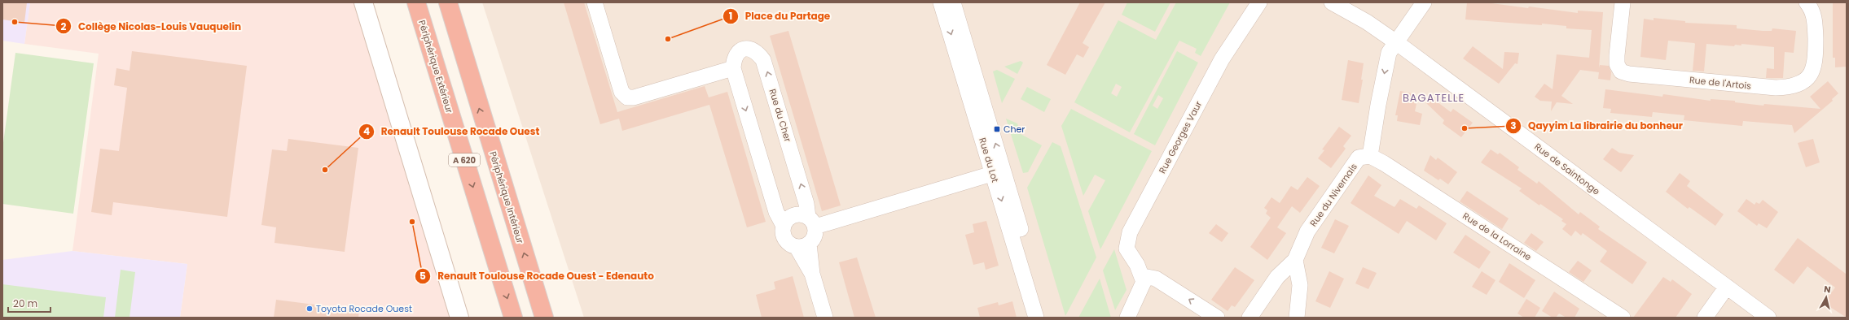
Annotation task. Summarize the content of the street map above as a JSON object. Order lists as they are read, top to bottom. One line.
{"streets":{"highway":["Périphérique Extérieur","A 620","Périphérique Intérieur"],"street":["Rue de l'Artois","Rue du Cher","Rue Georges Vaur","Rue du Lot","Rue de Saintonge","Rue du Nivernais","Rue de la Lorraine"]},"crossings":[["Rue du Nivernais","Rue de la Lorraine"]],"one_way":["Périphérique Extérieur","Périphérique Intérieur"],"districts":["BAGATELLE"],"places":{"other":["Collège Nicolas-Louis Vauquelin","Place du Partage","Qayyim La librairie du bonheur","Renault Toulouse Rocade Ouest","Renault Toulouse Rocade Ouest - Edenauto","Toyota Rocade Ouest"],"transit":["Cher"]},"scale_bar":"20 m","north":"top"}
